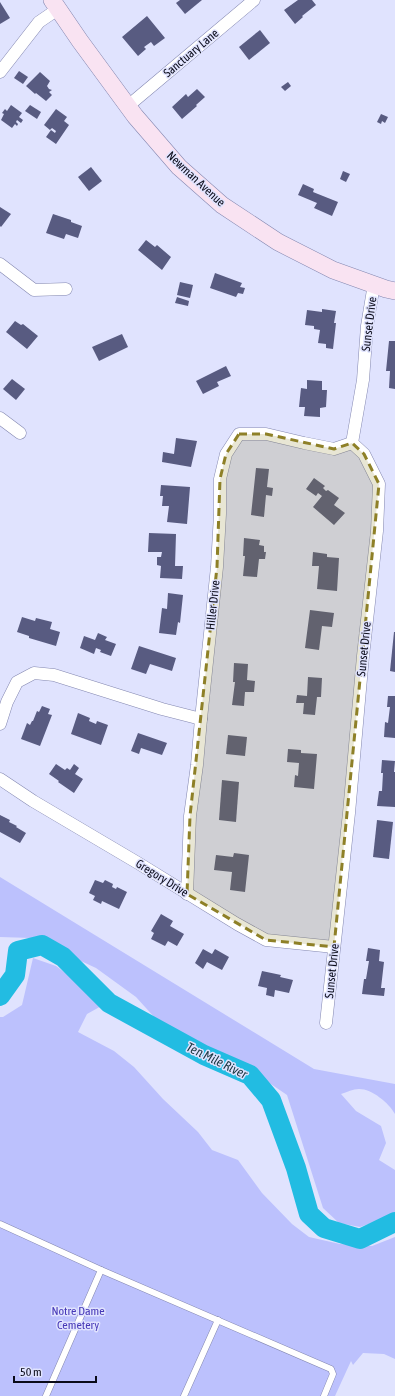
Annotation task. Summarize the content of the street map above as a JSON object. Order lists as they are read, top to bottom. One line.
{"streets":{"main road":["Newman Avenue"],"street":["Sanctuary Lane","Sunset Drive","Hiller Drive","Gregory Drive"]},"crossings":[["Sanctuary Lane","Newman Avenue"],["Newman Avenue","Sunset Drive"],["Sunset Drive","Hiller Drive"],["Sunset Drive","Gregory Drive"],["Hiller Drive","Gregory Drive"]],"water":["Ten Mile River"],"parks":["Notre Dame Cemetery"],"scale_bar":"50 m"}
